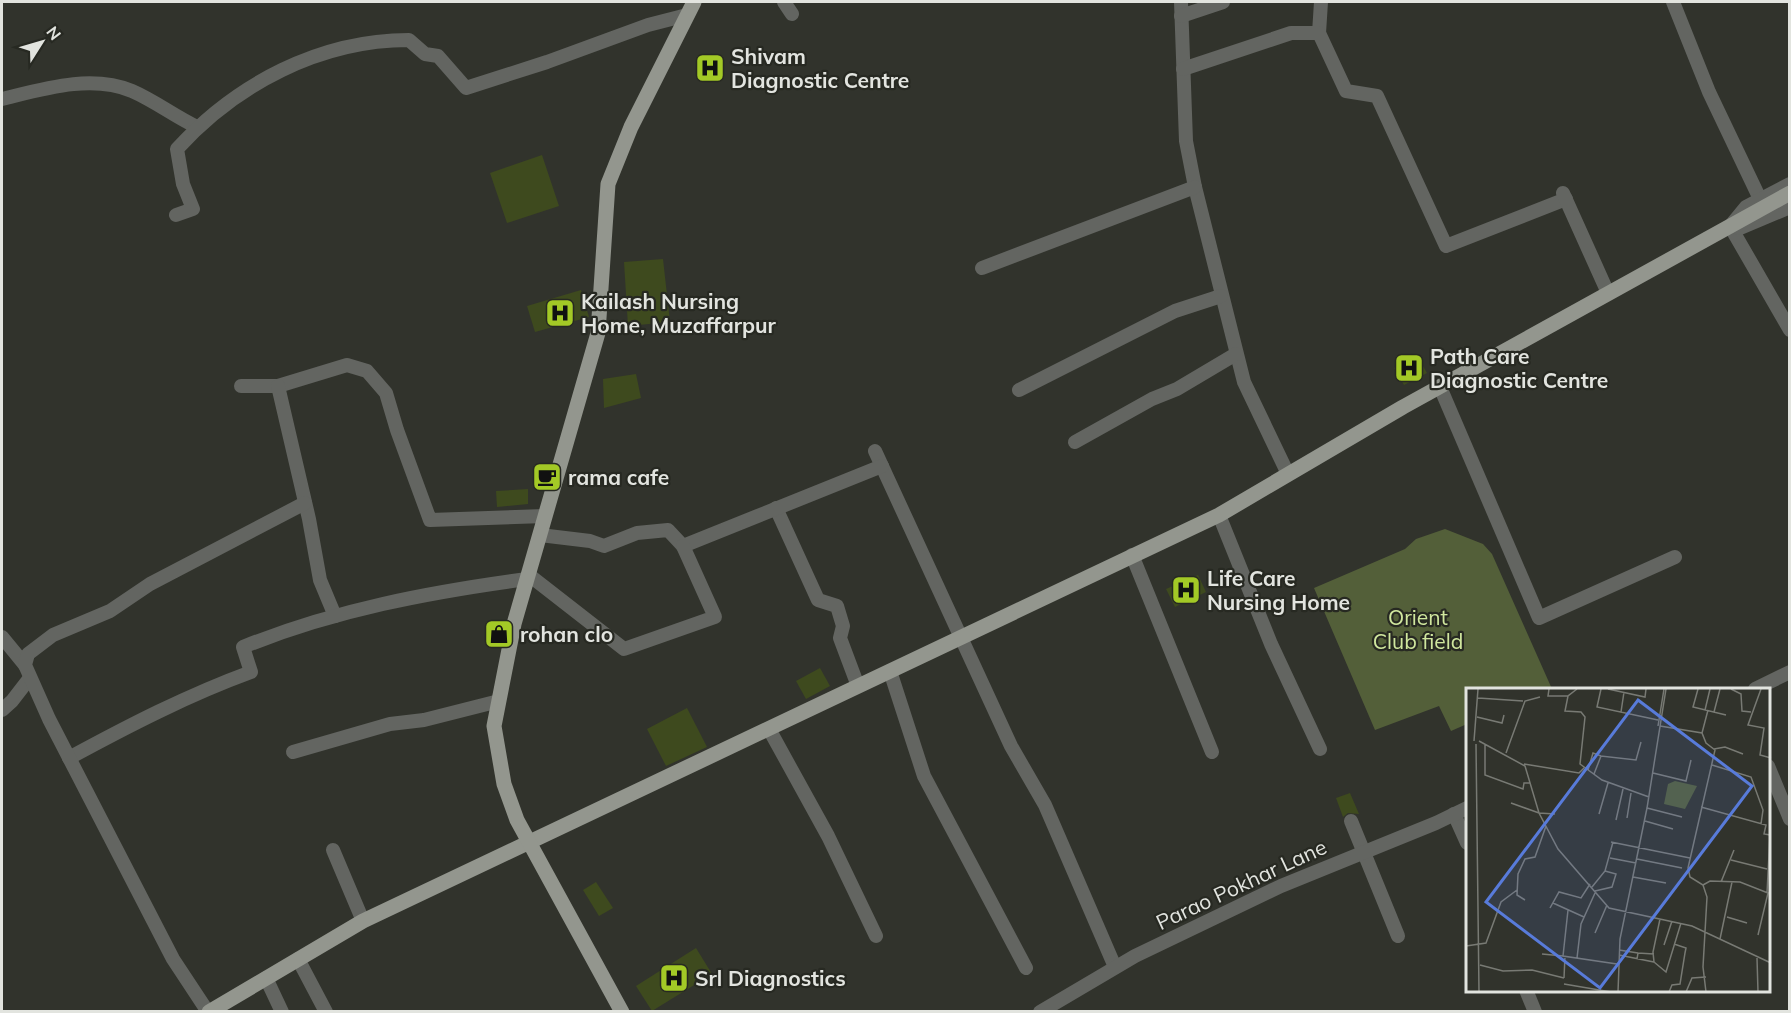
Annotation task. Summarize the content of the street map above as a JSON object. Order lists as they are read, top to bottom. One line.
{"streets":{"street":["Parao Pokhar Lane"]},"parks":["Orient Club field"],"places":{"hospital":["Shivam Diagnostic Centre","Kailash Nursing Home, Muzaffarpur","Path Care Diagnostic Centre","Life Care Nursing Home","Srl Diagnostics"],"cafe":["rama cafe"],"shop":["rohan clo"]},"north":"top right"}
